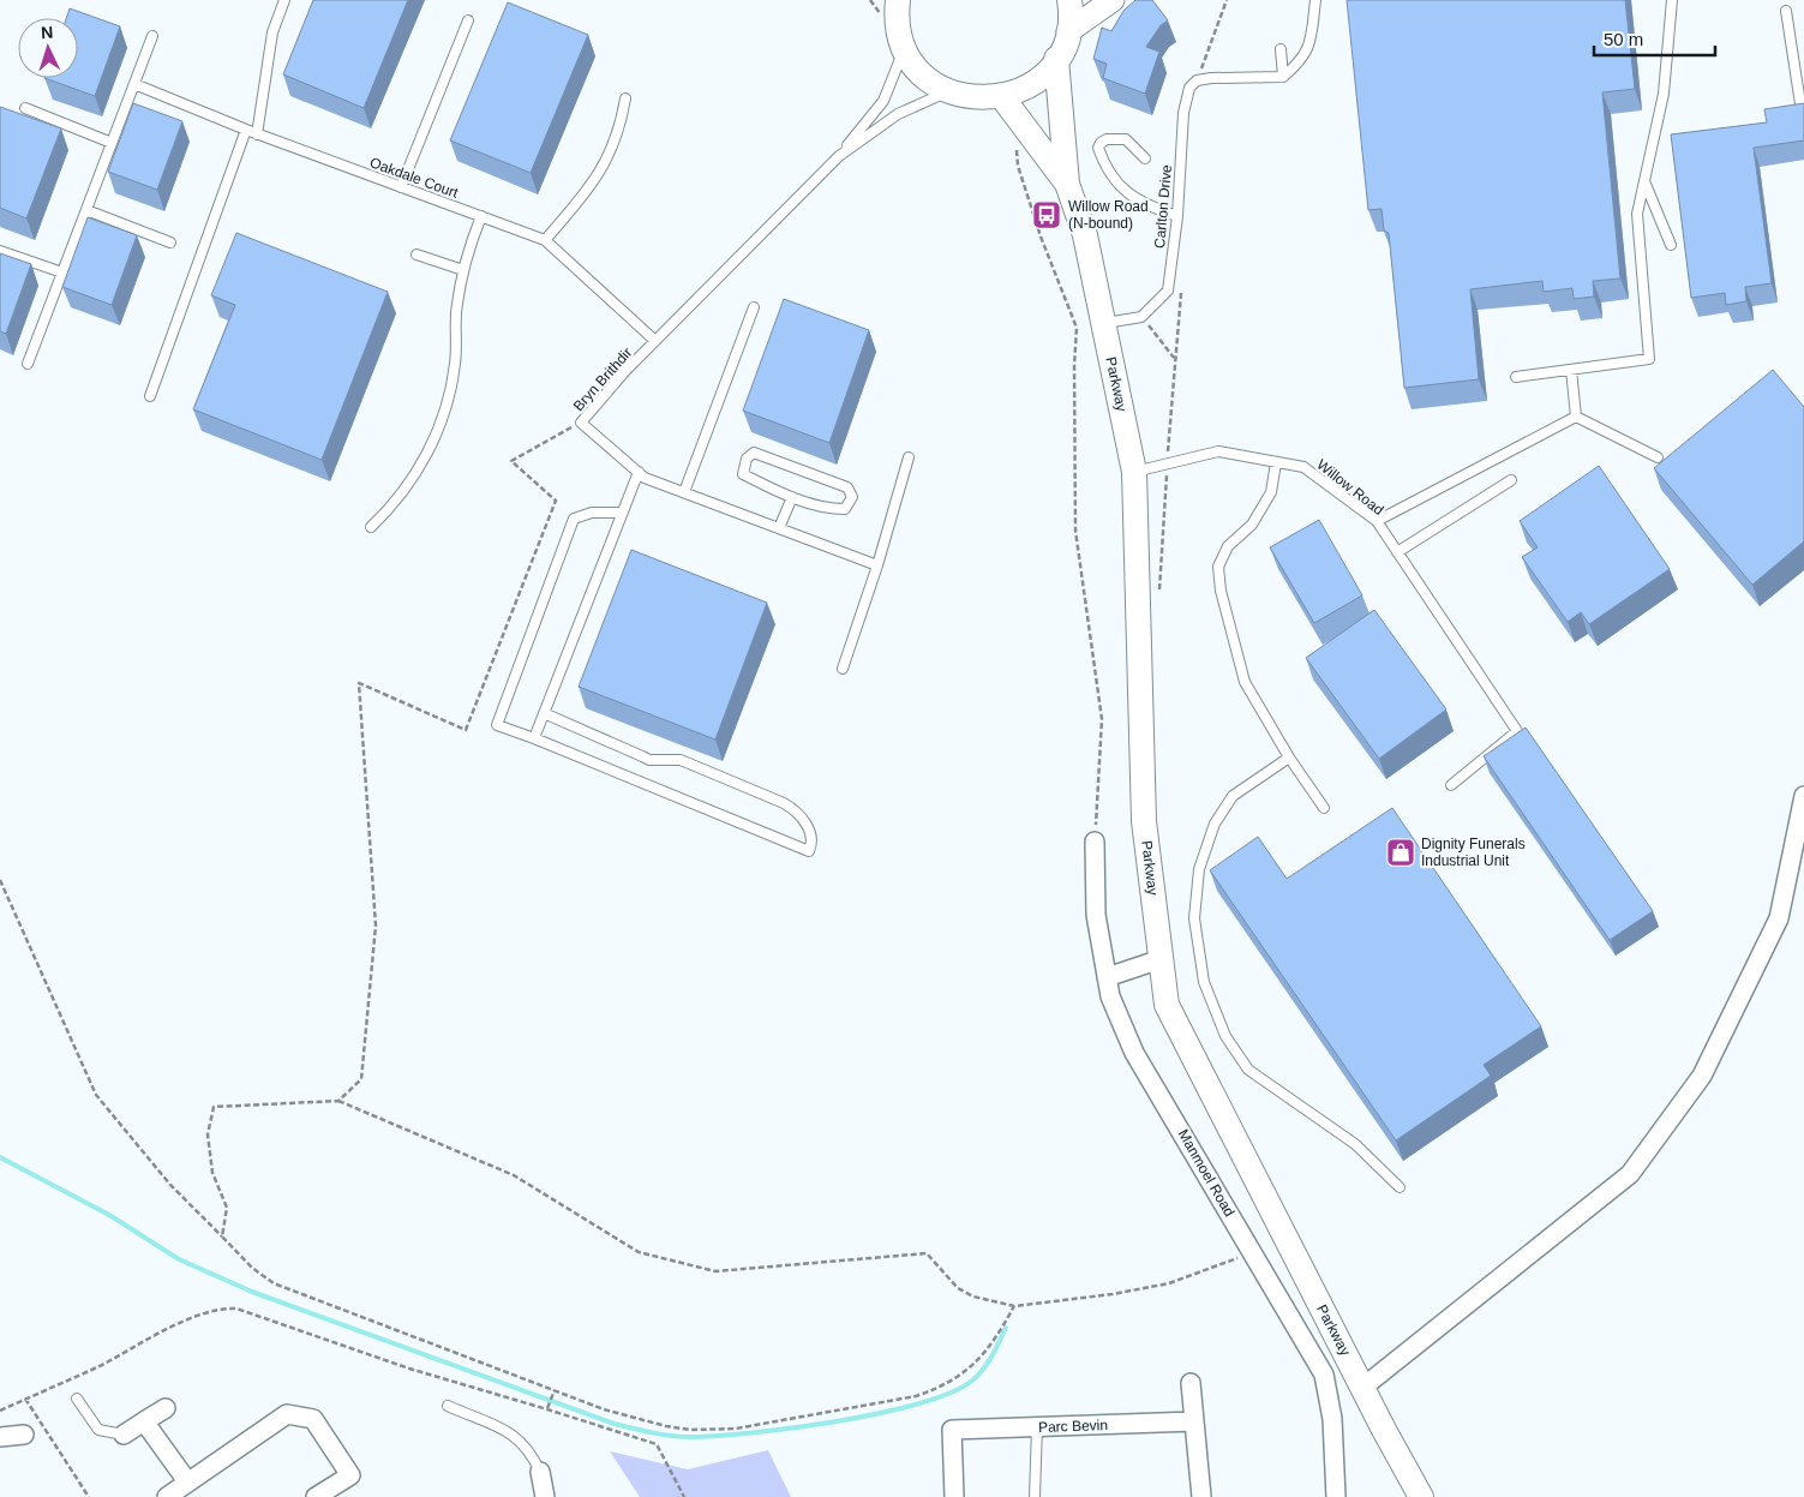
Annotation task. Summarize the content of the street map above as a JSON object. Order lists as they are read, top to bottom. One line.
{"streets":{"main road":["Parkway"],"street":["Manmoel Road","Parc Bevin"],"lane":["Oakdale Court","Carlton Drive","Bryn Brithdir","Willow Road"]},"crossings":[["Oakdale Court","Bryn Brithdir"],["Parkway","Willow Road"]],"places":{"bus stop":["Willow Road (N-bound)"],"shop":["Dignity Funerals Industrial Unit"]},"scale_bar":"50 m","north":"top"}
